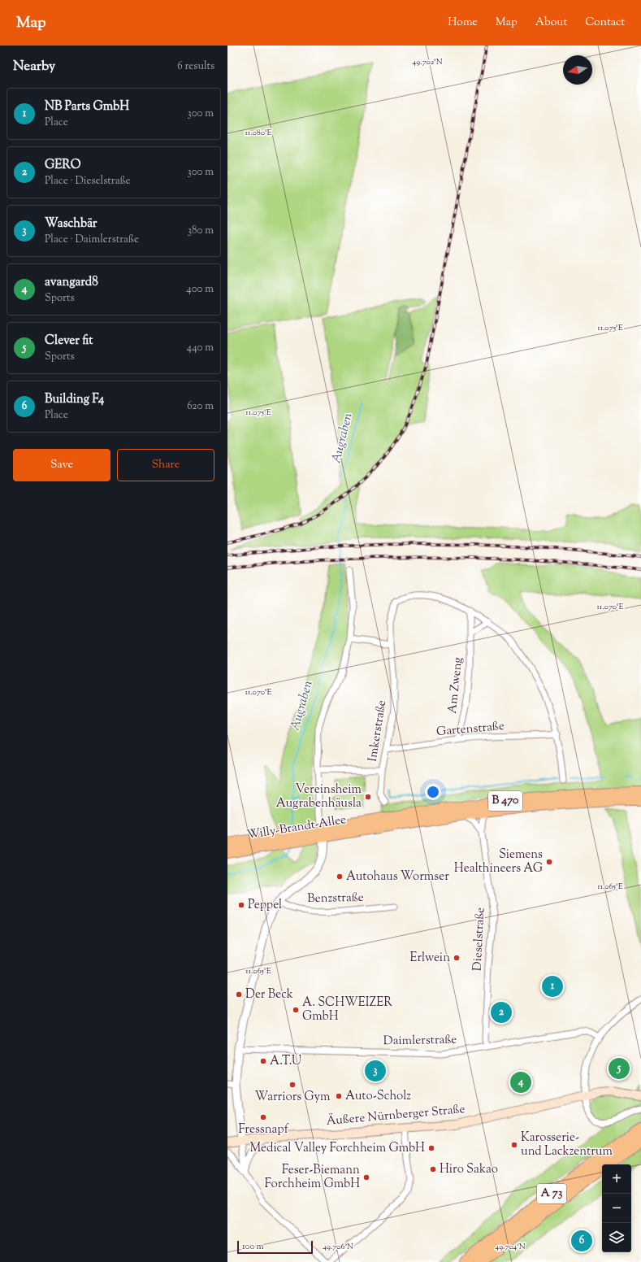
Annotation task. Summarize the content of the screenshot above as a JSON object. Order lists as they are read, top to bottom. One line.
{"streets":{"highway":["A 73"],"main road":["B 470","Willy-Brandt-Allee","Äußere Nürnberger Straße"],"street":["Am Zweng","Gartenstraße","Imkerstraße","Benzstraße","Dieselstraße","Daimlerstraße"]},"crossings":[["Am Zweng","Gartenstraße"],["Am Zweng","Imkerstraße"],["Gartenstraße","Imkerstraße"],["Willy-Brandt-Allee","Dieselstraße"],["Dieselstraße","Daimlerstraße"]],"water":["Augraben"],"places":["Vereinsheim Augrabenhäusla","Siemens Healthineers AG","Autohaus Wormser","Peppel","Erlwein","Der Beck","A. SCHWEIZER GmbH","A.T.U","Warriors Gym","Auto-Scholz","Fressnapf","Karosserie- und Lackzentrum","Medical Valley Forchheim GmbH","Hiro Sakao","Feser-Biemann Forchheim GmbH"],"scale_bar":"100 m","north":"left","page":{"header":"Map","nav":["Home","Map","About","Contact"],"heading":["Nearby","6 results"],"list":[{"mark":"1","name":"NB Parts GmbH","note":"Place","value":"300 m"},{"mark":"2","name":"GERO","note":"Place · Dieselstraße","value":"300 m"},{"mark":"3","name":"Waschbär","note":"Place · Daimlerstraße","value":"380 m"},{"mark":"4","name":"avangard8","note":"Sports","value":"400 m"},{"mark":"5","name":"Clever fit","note":"Sports","value":"440 m"},{"mark":"6","name":"Building F4","note":"Place","value":"620 m"}],"buttons":["Save","Share"],"pins":["1","2","5","3","4","6"],"map_buttons":["+","−"],"scale":"100 m"},"coordinates":["49.702°N","11.080°E","11.075°E","11.070°E","11.065°E","49.706°N","49.704°N"]}
